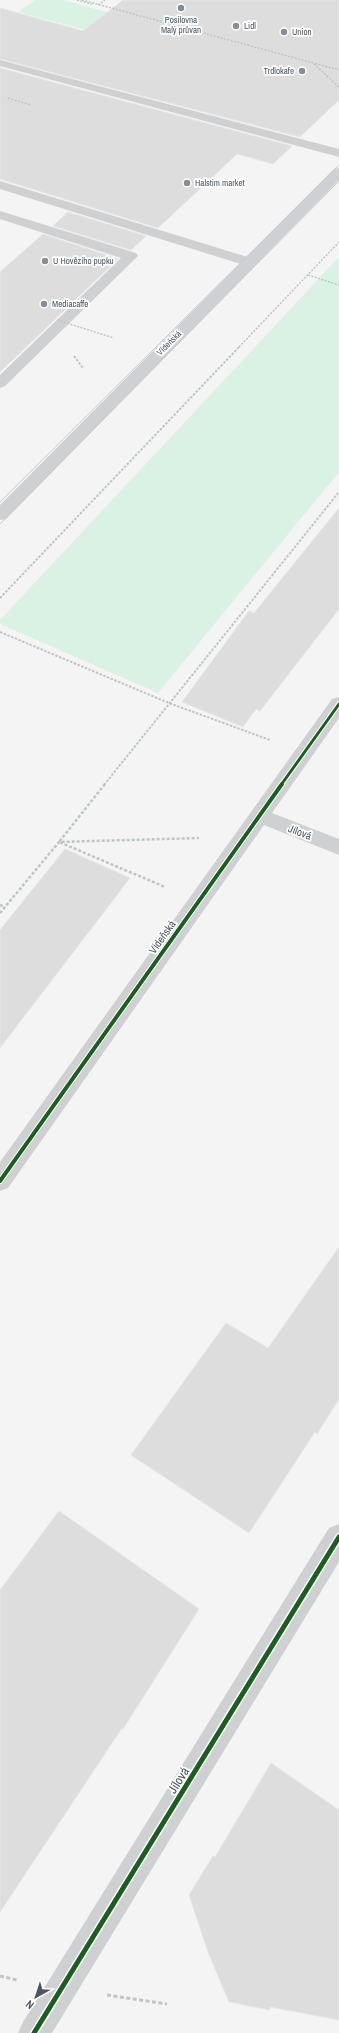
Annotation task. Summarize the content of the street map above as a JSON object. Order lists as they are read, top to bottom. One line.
{"streets":{"main road":["Vídeňská"],"street":["Jílová"]},"crossings":[["Vídeňská","Jílová"]],"places":["Posilovna Malý průvan","Lidl","Union","Trdlokafe","Halstim market","U Hovězího pupku","Mediacaffe"],"north":"bottom left"}
